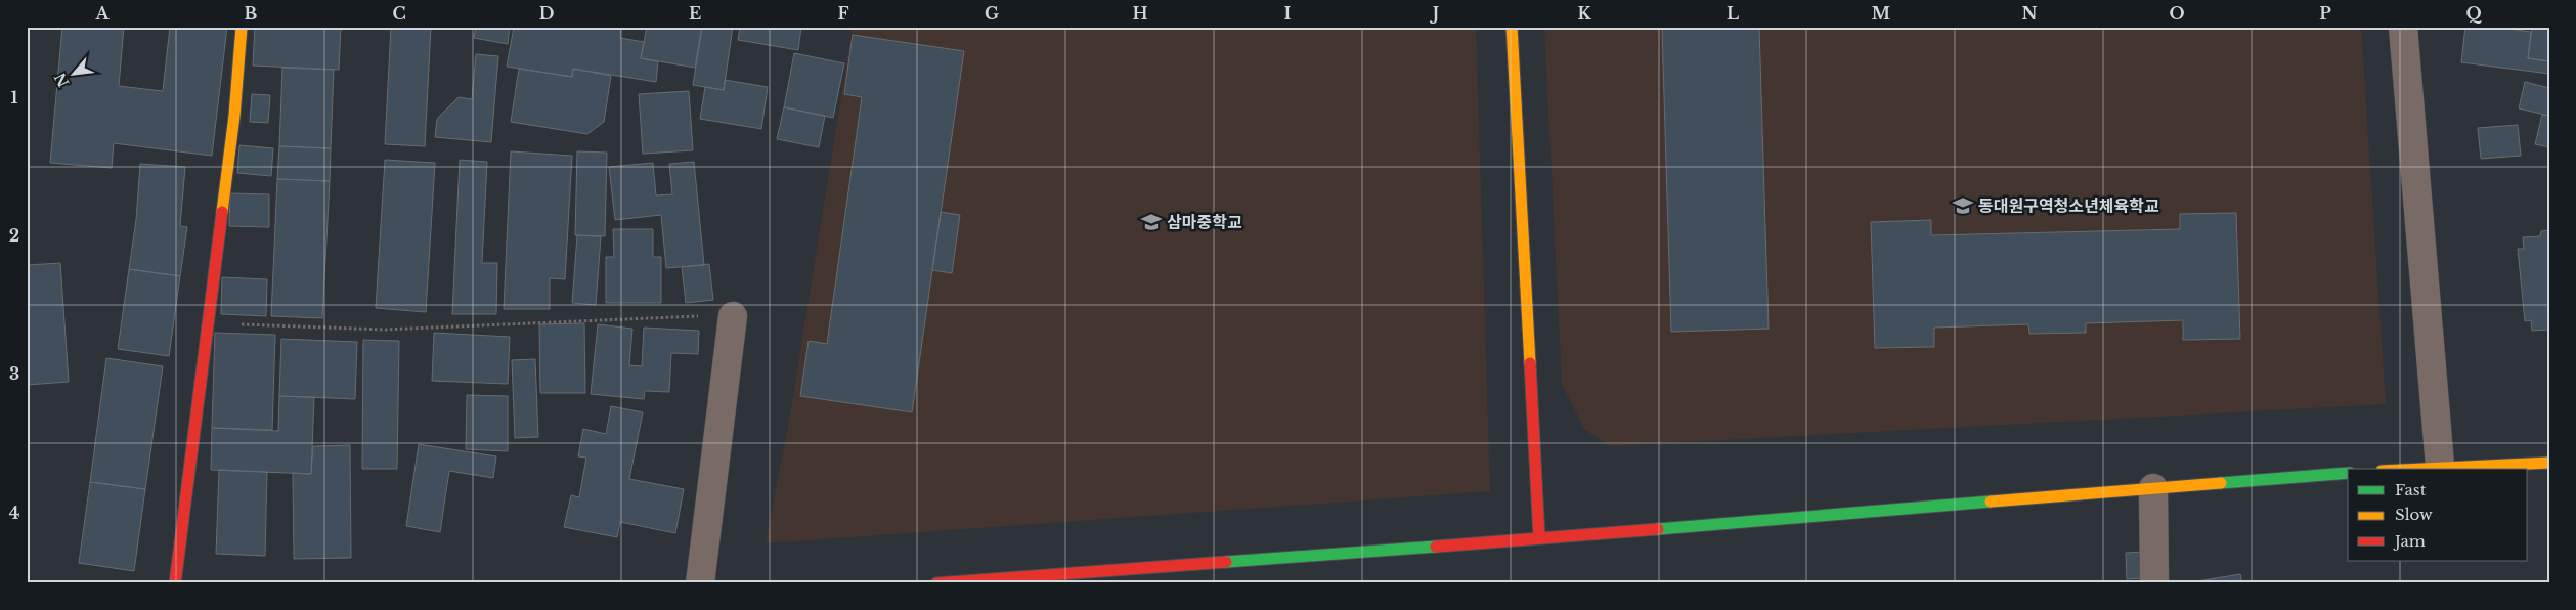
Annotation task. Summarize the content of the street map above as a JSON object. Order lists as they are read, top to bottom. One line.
{"places":{"school or university":["동대원구역청소년체육학교","삼마중학교"]},"legend":["Fast","Slow","Jam"],"north":"bottom left","grid":{"columns":["A","B","C","D","E","F","G","H","I","J","K","L","M","N","O","P","Q"],"rows":["1","2","3","4"]}}
